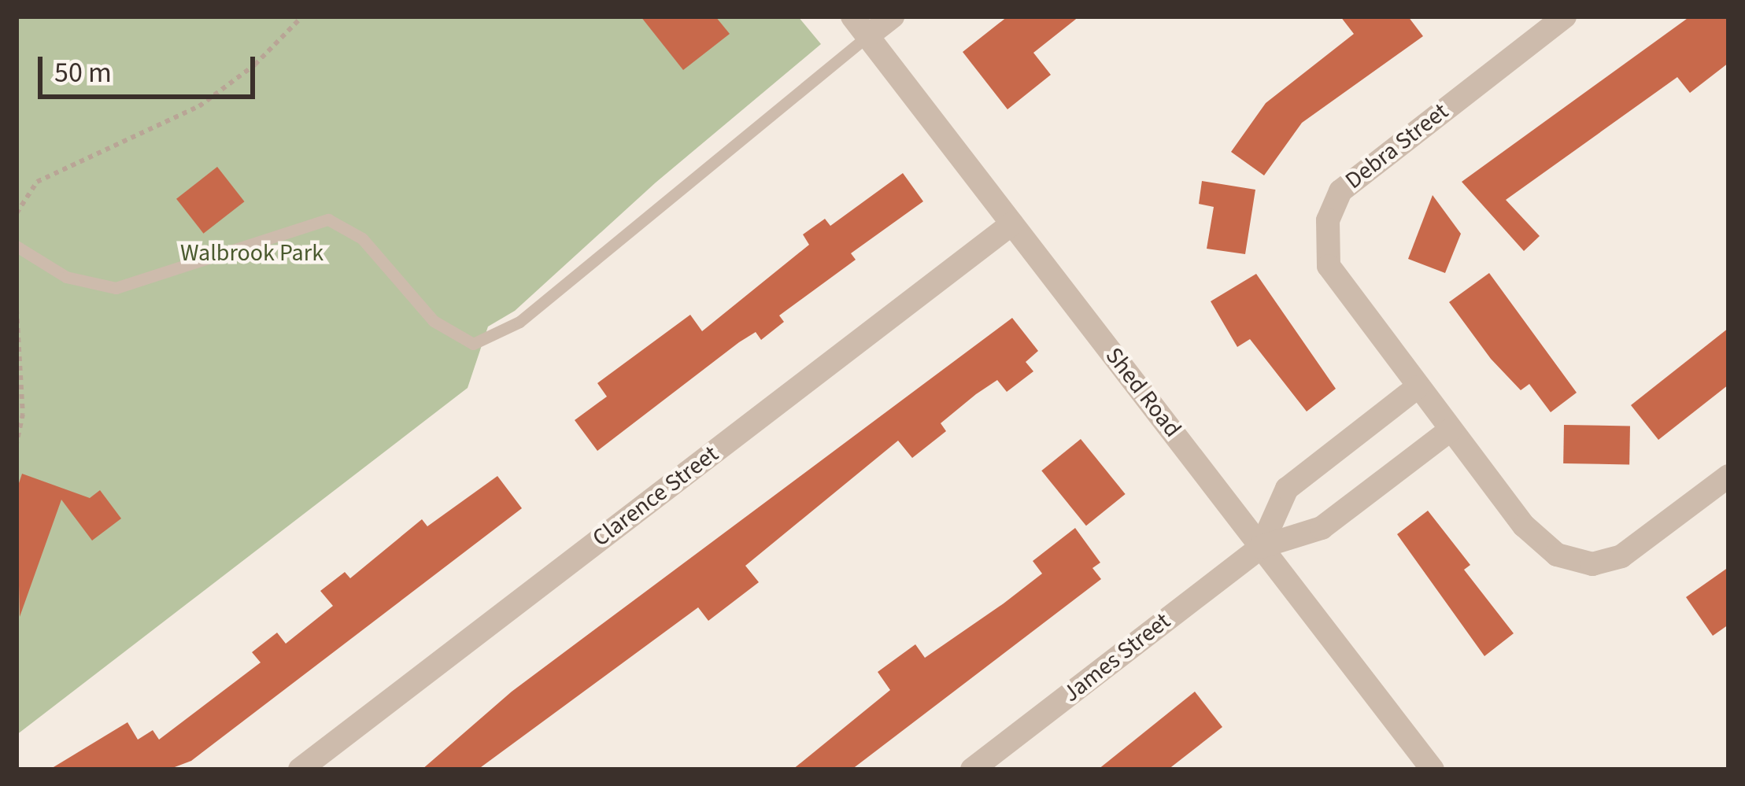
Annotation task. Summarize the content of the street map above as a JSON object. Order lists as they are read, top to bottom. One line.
{"streets":{"street":["Debra Street","Shed Road","Clarence Street","James Street"]},"crossings":[["Debra Street","James Street"],["Shed Road","Clarence Street"],["Shed Road","James Street"]],"parks":["Walbrook Park"],"scale_bar":"50 m"}
